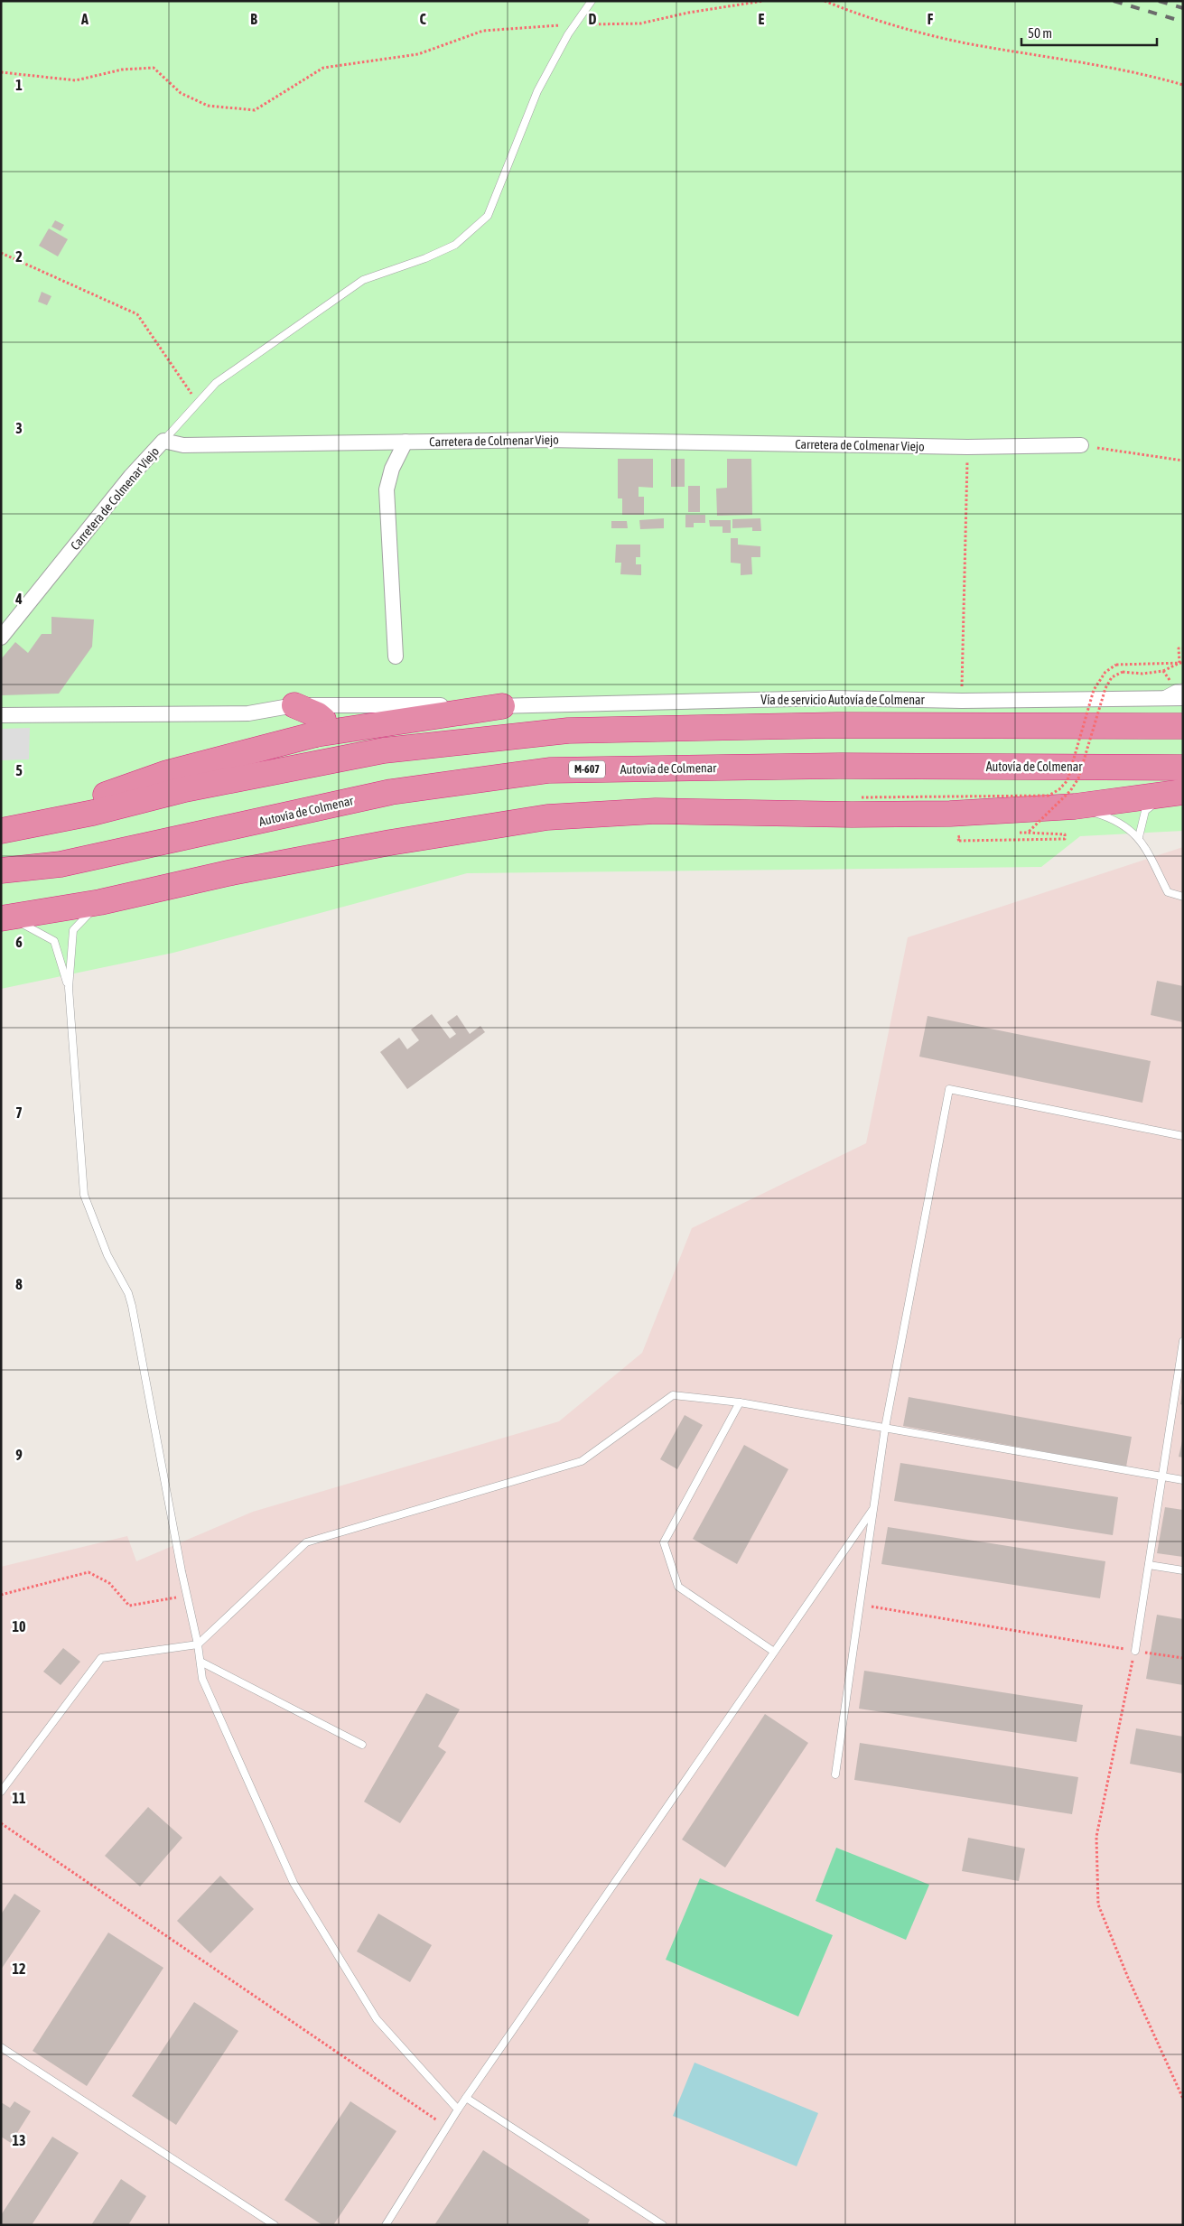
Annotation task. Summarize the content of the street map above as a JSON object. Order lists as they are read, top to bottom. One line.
{"streets":{"highway":["Autovía de Colmenar","M-607"],"street":["Carretera de Colmenar Viejo","Vía de servicio Autovía de Colmenar"]},"scale_bar":"50 m","grid":{"columns":["A","B","C","D","E","F"],"rows":["1","2","3","4","5","6","7","8","9","10","11","12","13"]}}
